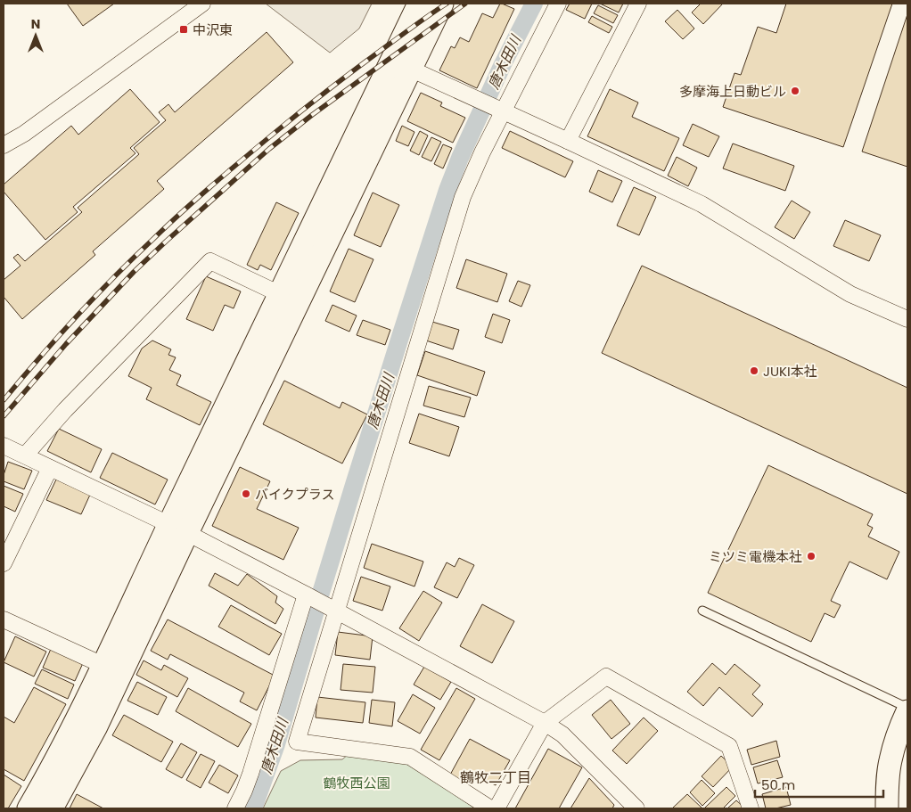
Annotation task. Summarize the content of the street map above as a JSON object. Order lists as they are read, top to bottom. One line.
{"districts":["鶴牧二丁目"],"water":["唐木田川"],"parks":["鶴牧西公園"],"places":{"transit":["中沢東"],"other":["多摩海上日動ビル","JUKI本社","バイクプラス","ミツミ電機本社"]},"scale_bar":"50 m","north":"top"}
